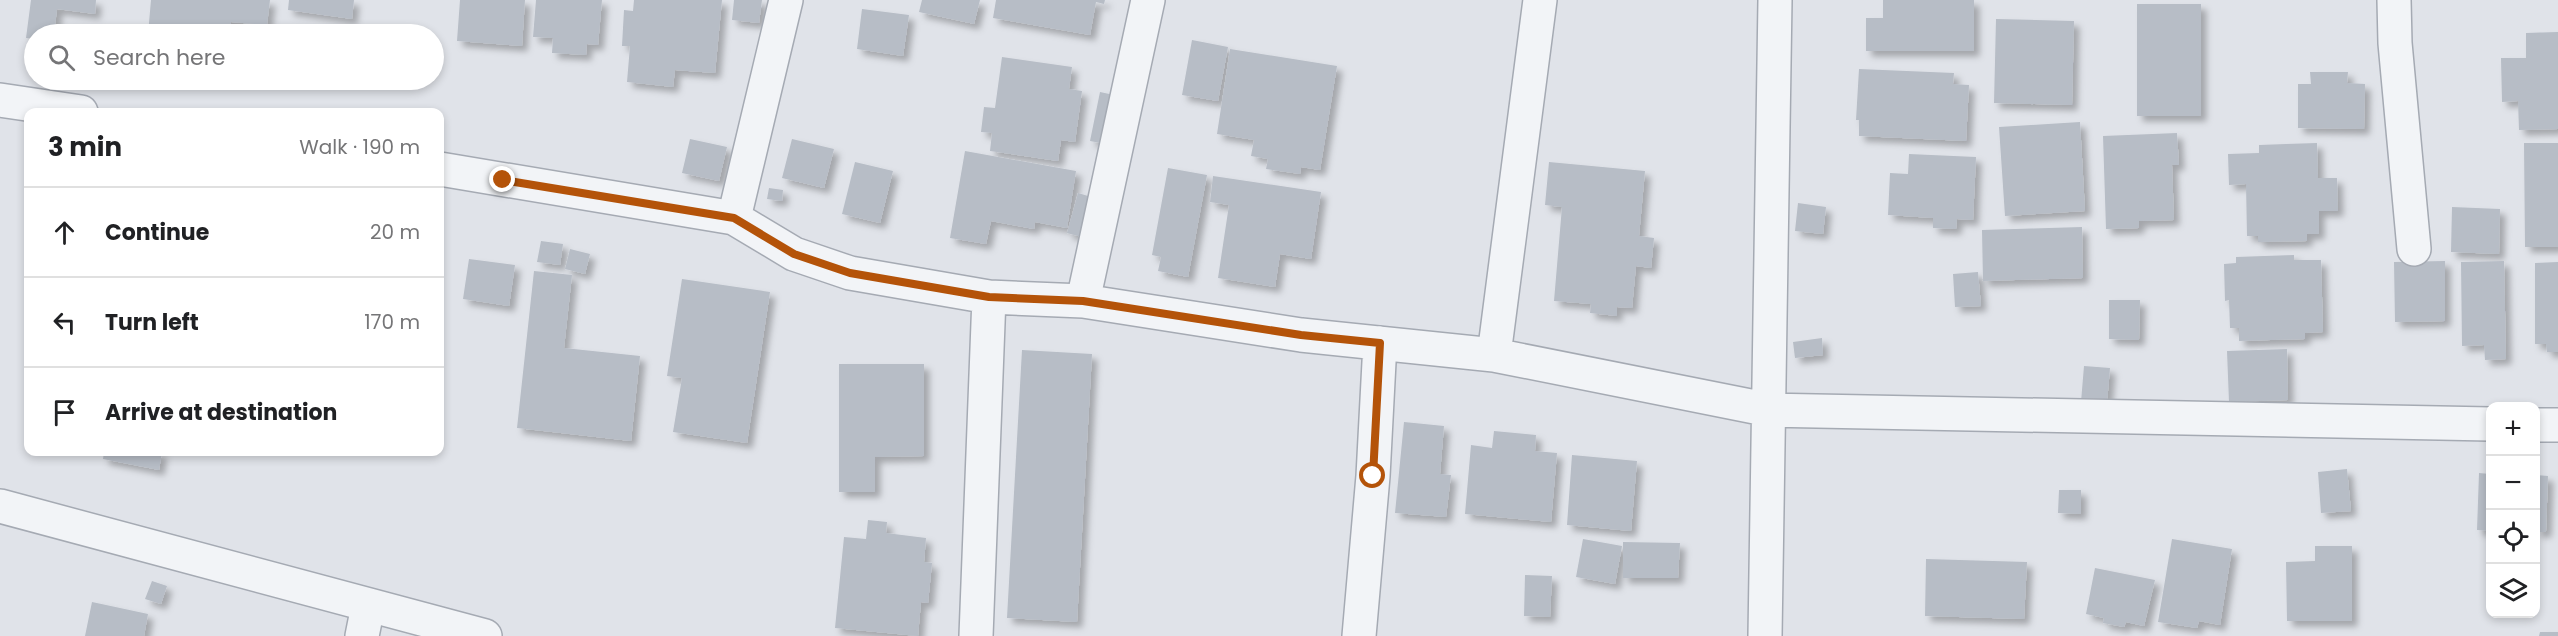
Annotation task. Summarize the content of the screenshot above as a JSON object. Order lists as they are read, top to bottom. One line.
{"page":{"search":"Search here","heading":["3 min","Walk · 190 m"],"list":[["Continue","20 m"],["Turn left","170 m"],"Arrive at destination"],"map_buttons":["+","−"]}}
